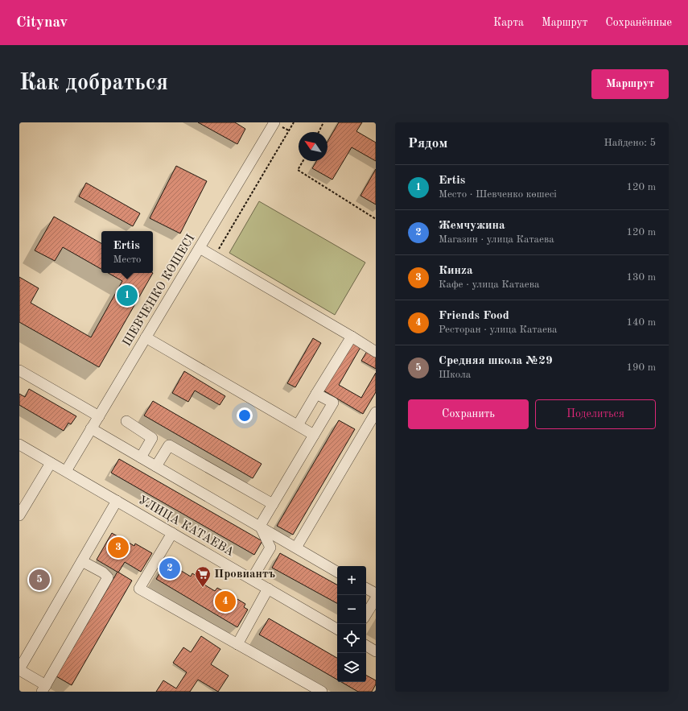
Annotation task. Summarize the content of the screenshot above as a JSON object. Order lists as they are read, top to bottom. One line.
{"streets":{"street":["ШЕВЧЕНКО КӨШЕСІ","УЛИЦА КАТАЕВА"]},"crossings":[["ШЕВЧЕНКО КӨШЕСІ","УЛИЦА КАТАЕВА"]],"places":{"supermarket":["Провиантъ"]},"north":"top left","page":{"header":"Citynav","nav":["Карта","Маршрут","Сохранённые"],"buttons":["Маршрут",["Сохранить","Поделиться"]],"title":"Как добраться","heading":["Рядом","Найдено: 5"],"list":[{"mark":"1","name":"Ertis","note":"Место · Шевченко көшесі","value":"120 m"},{"mark":"2","name":"Жемчужина","note":"Магазин · улица Катаева","value":"120 m"},{"mark":"3","name":"Кинzа","note":"Кафе · улица Катаева","value":"130 m"},{"mark":"4","name":"Friends Food","note":"Ресторан · улица Катаева","value":"140 m"},{"mark":"5","name":"Средняя школа №29","note":"Школа","value":"190 m"}],"popup":["Ertis","Место"],"pins":["1","3","2","5","4"],"map_buttons":["+","−"]}}
